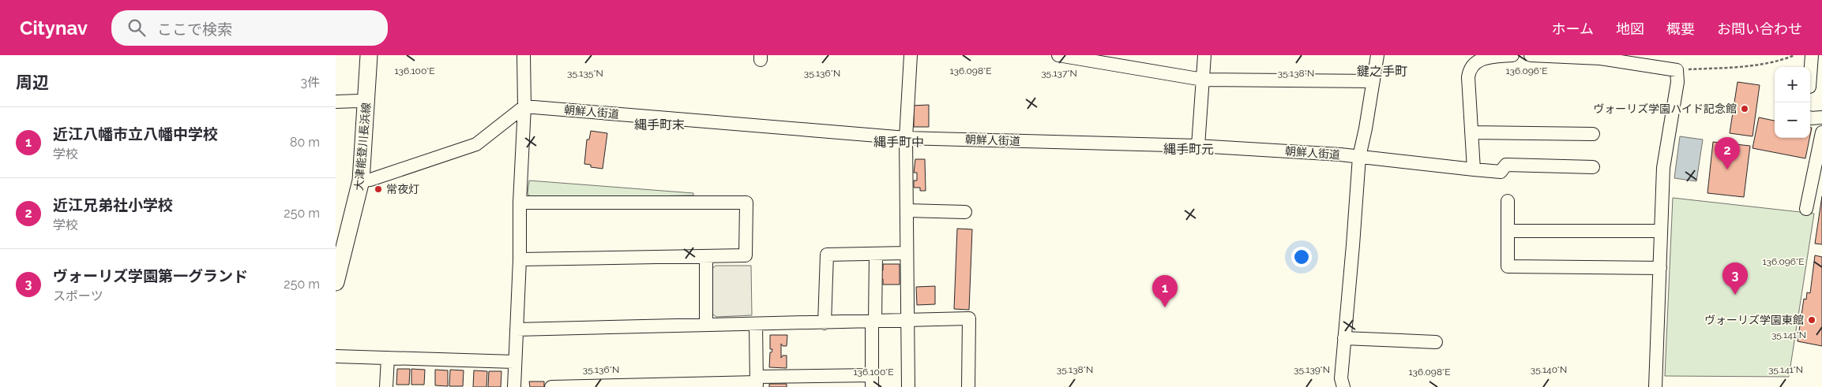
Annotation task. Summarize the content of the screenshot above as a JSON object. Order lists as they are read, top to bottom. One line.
{"streets":{"main road":["大津能登川長浜線"],"street":["朝鮮人街道"]},"districts":["鍵之手町","縄手町末","縄手町中","縄手町元"],"places":["ヴォーリズ学園ハイド記念館","常夜灯","ヴォーリズ学園東館"],"page":{"header":"Citynav","search":"ここで検索","nav":["ホーム","地図","概要","お問い合わせ"],"heading":["周辺","3件"],"map_buttons":["+","−"],"list":[{"mark":"1","name":"近江八幡市立八幡中学校","note":"学校","value":"80 m"},{"mark":"2","name":"近江兄弟社小学校","note":"学校","value":"250 m"},{"mark":"3","name":"ヴォーリズ学園第一グランド","note":"スポーツ","value":"250 m"}],"pins":["2","3","1"]},"coordinates":["136.100°E","136.098°E","136.096°E","35.135°N","35.136°N","35.137°N","35.138°N","35.141°N","35.139°N","35.140°N"]}
